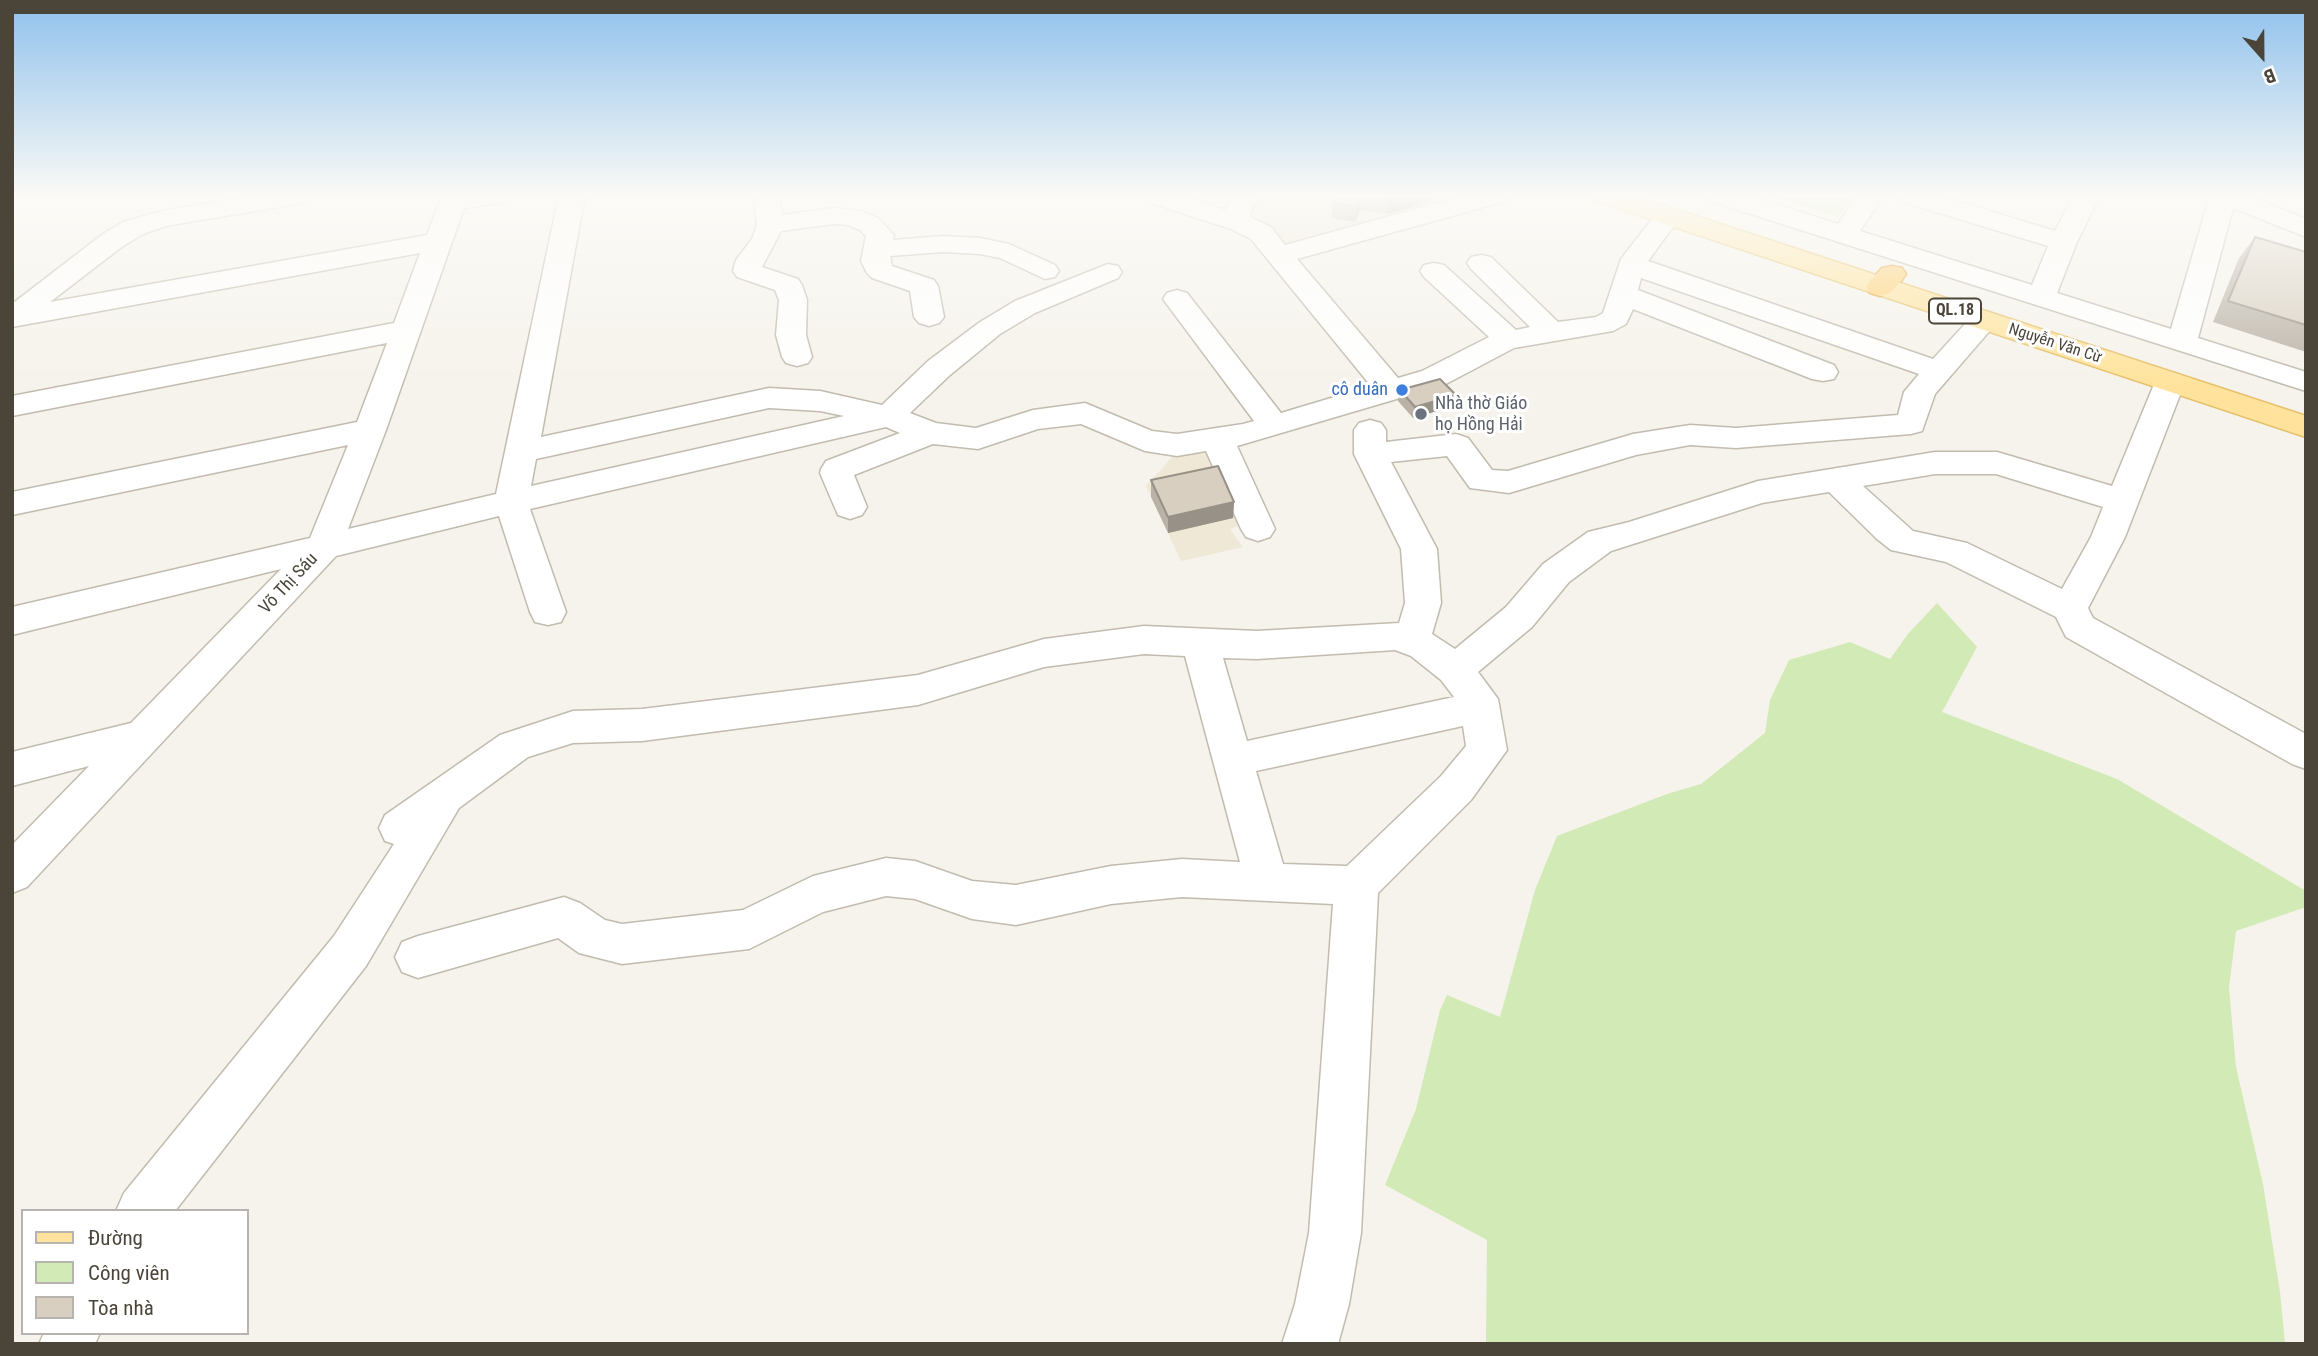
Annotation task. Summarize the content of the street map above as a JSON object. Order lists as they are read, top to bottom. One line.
{"streets":{"main road":["QL.18","Nguyễn Văn Cừ"],"street":["Võ Thị Sáu"]},"places":["cô duân","Nhà thờ Giáo họ Hồng Hải"],"legend":["Đường","Công viên","Tòa nhà"],"north":"bottom"}
